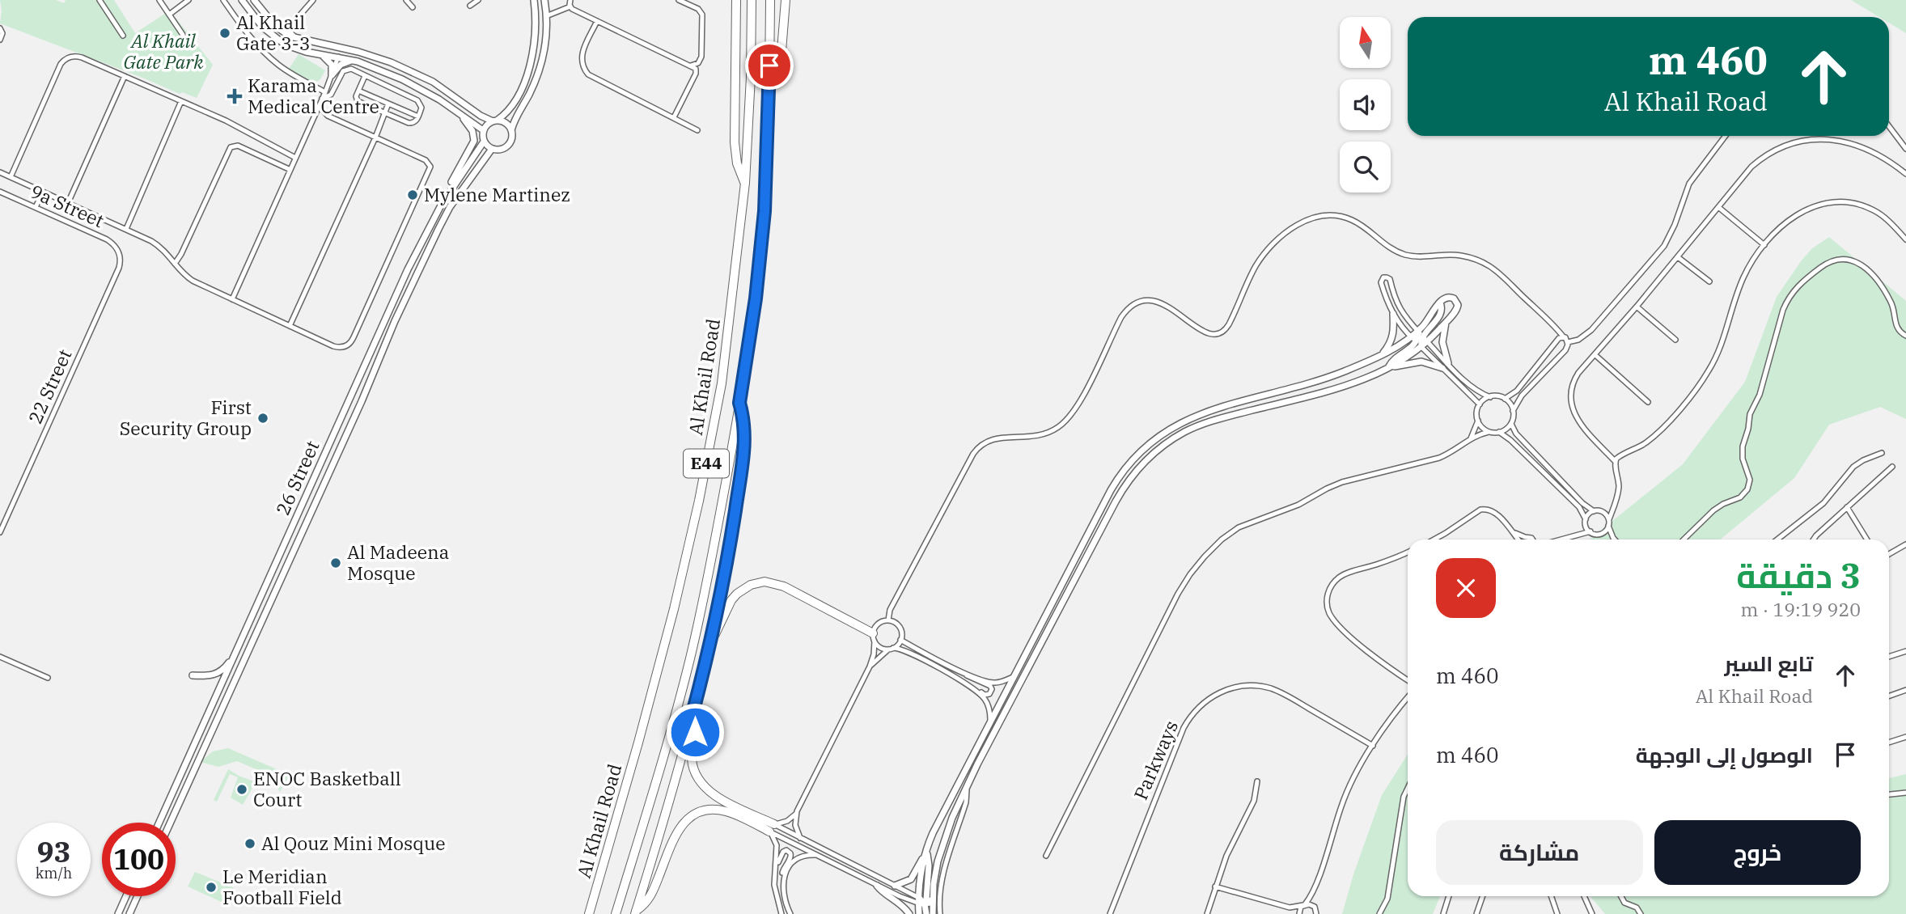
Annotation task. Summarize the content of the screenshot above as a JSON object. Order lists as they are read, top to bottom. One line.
{"streets":{"highway":["Al Khail Road","E44"],"street":["9a Street","22 Street","26 Street","Parkways"]},"crossings":[["9a Street","22 Street"]],"parks":["Al Khail Gate Park"],"places":{"other":["Al Khail Gate 3-3","Mylene Martinez","First Security Group","Al Madeena Mosque","ENOC Basketball Court","Al Qouz Mini Mosque","Le Meridian Football Field"],"health":["Karama Medical Centre"]},"north":"top","page":{"turn":["460 m","Al Khail Road"],"heading":["3 دقيقة","920 m · 19:19"],"list":[{"name":"تابع السير","note":"Al Khail Road","value":"460 m"},{"name":"الوصول إلى الوجهة","value":"460 m"}],"buttons":["خروج","مشاركة"],"speed":"93 km/h","limit":"100"}}
